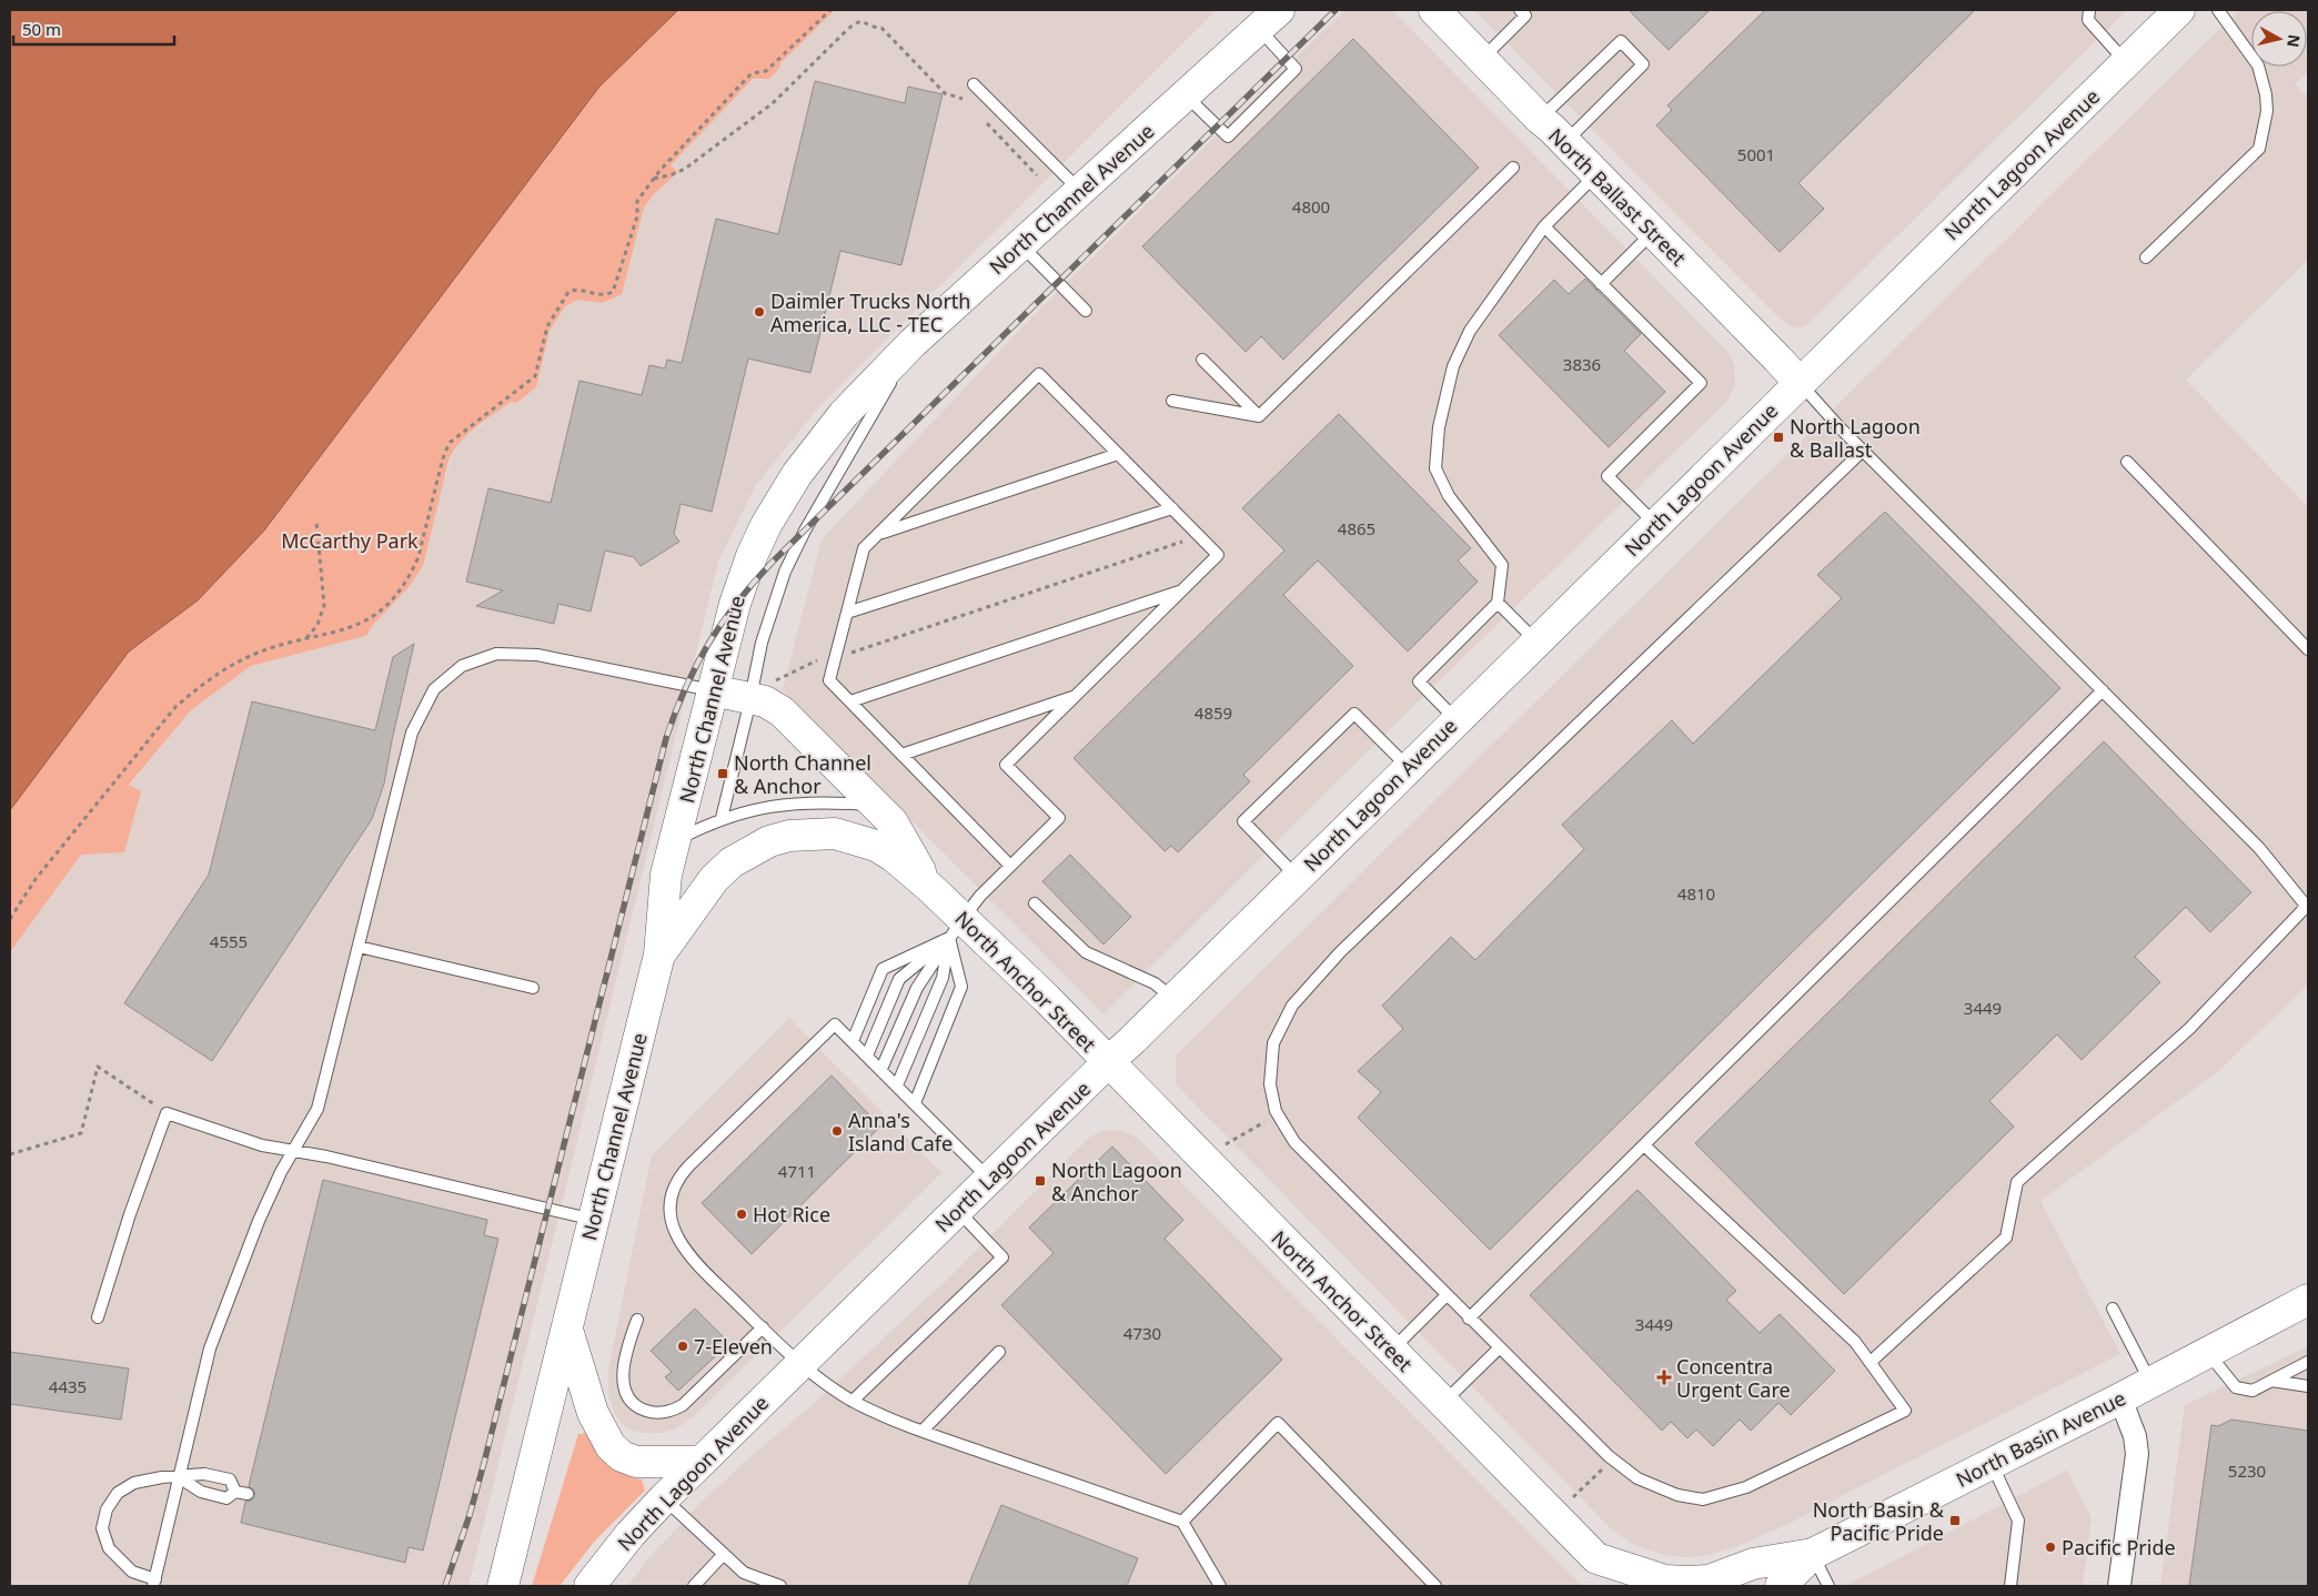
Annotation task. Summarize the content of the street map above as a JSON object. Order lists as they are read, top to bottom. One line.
{"streets":{"street":["North Lagoon Avenue","North Ballast Street","North Channel Avenue","North Anchor Street","North Basin Avenue"]},"crossings":[["North Lagoon Avenue","North Ballast Street"],["North Lagoon Avenue","North Anchor Street"],["North Channel Avenue","North Anchor Street"],["North Anchor Street","North Basin Avenue"]],"parks":["McCarthy Park"],"places":{"other":["Daimler Trucks North America, LLC - TEC","Anna's Island Cafe","Hot Rice","7-Eleven","Pacific Pride"],"transit":["North Lagoon & Ballast","North Channel & Anchor","North Lagoon & Anchor","North Basin & Pacific Pride"],"health":["Concentra Urgent Care"]},"house_numbers":["5001","4800","3836","4865","4859","4810","4555","3449","4711","3449","4730","4435","5230"],"scale_bar":"50 m","north":"right"}
